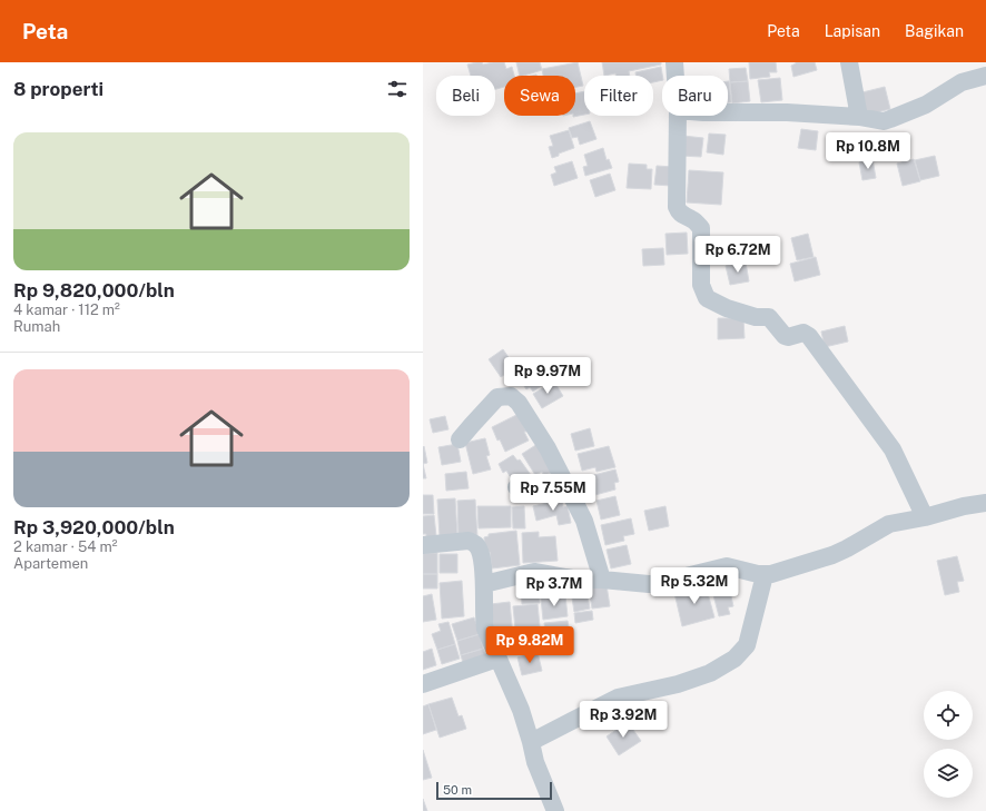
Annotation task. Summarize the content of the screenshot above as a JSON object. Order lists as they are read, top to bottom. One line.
{"scale_bar":"50 m","page":{"header":"Peta","nav":["Peta","Lapisan","Bagikan"],"heading":"8 properti","chip":["Beli","Sewa","Filter","Baru"],"list":[{"name":"Rp 9,820,000/bln","note":"4 kamar · 112 m² · Rumah"},{"name":"Rp 3,920,000/bln","note":"2 kamar · 54 m² · Apartemen"}],"price":["Rp 10.8M","Rp 6.72M","Rp 9.97M","Rp 7.55M","Rp 5.32M","Rp 3.7M","Rp 9.82M","Rp 3.92M"],"scale":"50 m"}}
